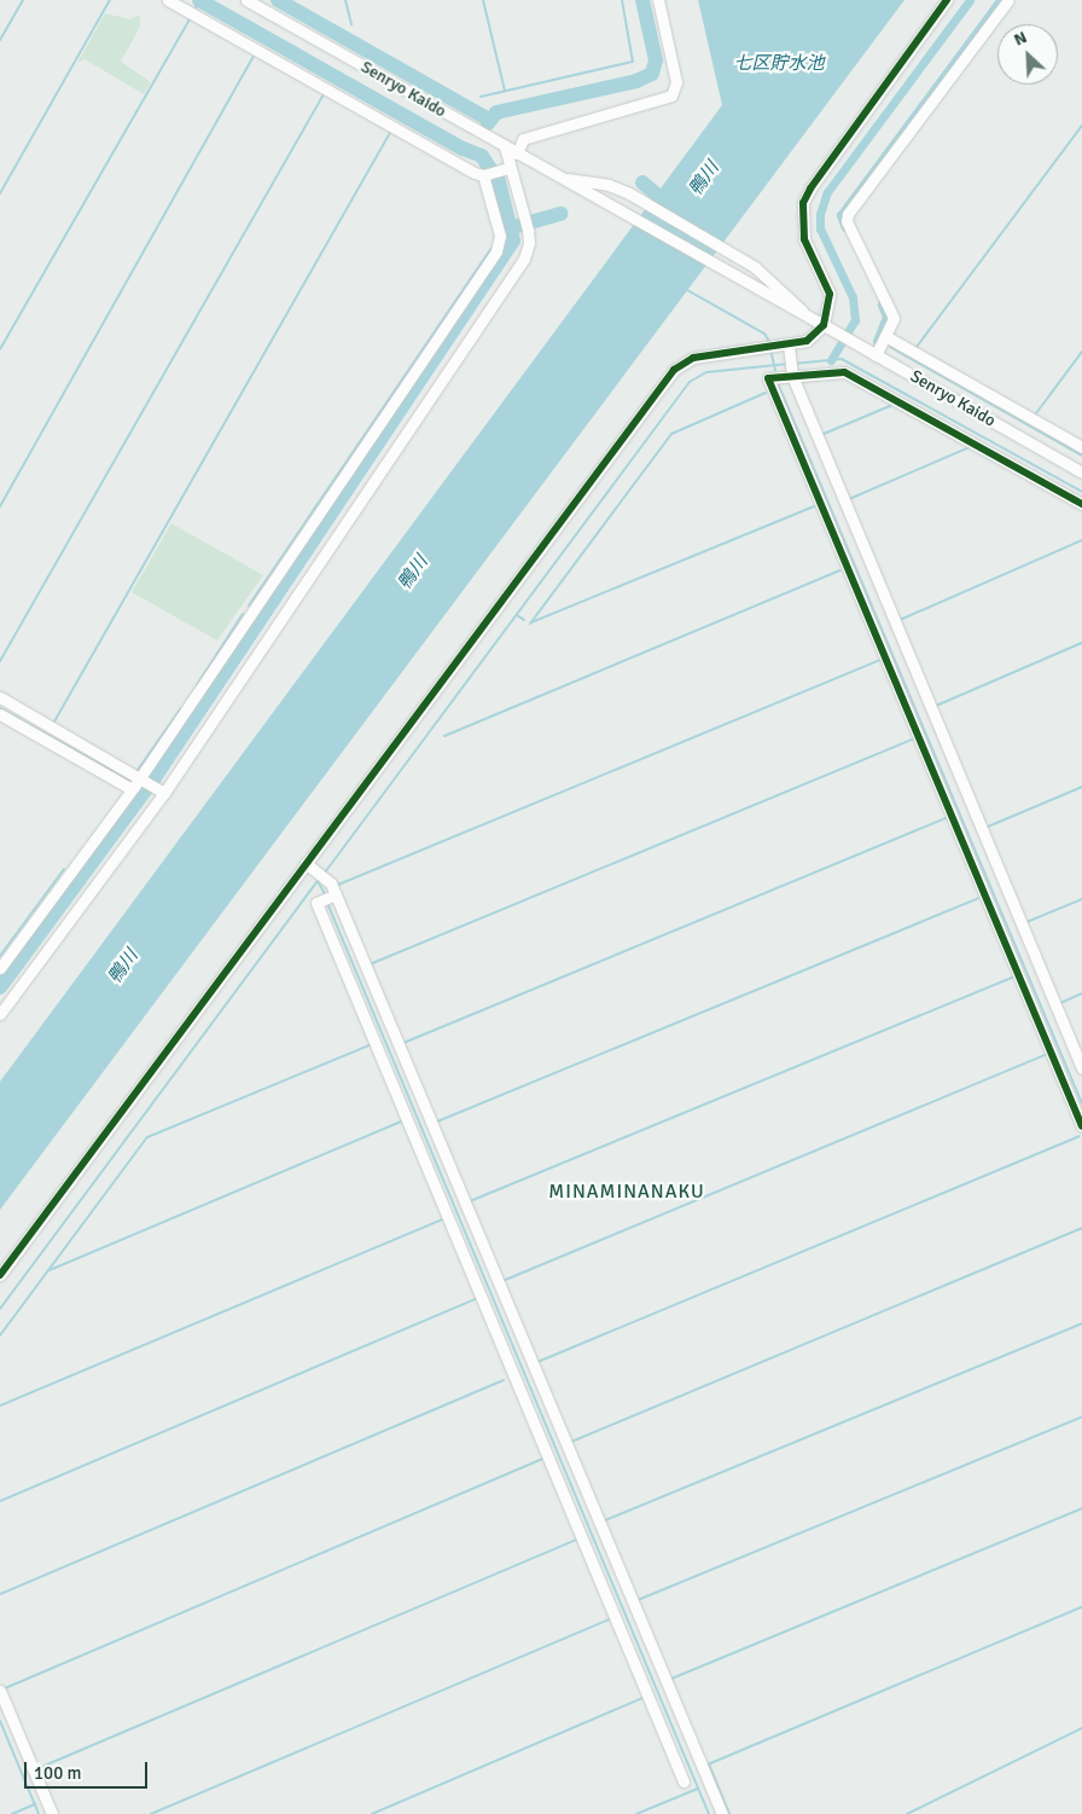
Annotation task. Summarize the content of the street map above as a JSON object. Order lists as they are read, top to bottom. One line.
{"streets":{"street":["Senryo Kaido"]},"districts":["MINAMINANAKU"],"water":["七区貯水池","鴨川"],"scale_bar":"100 m","north":"top left"}
